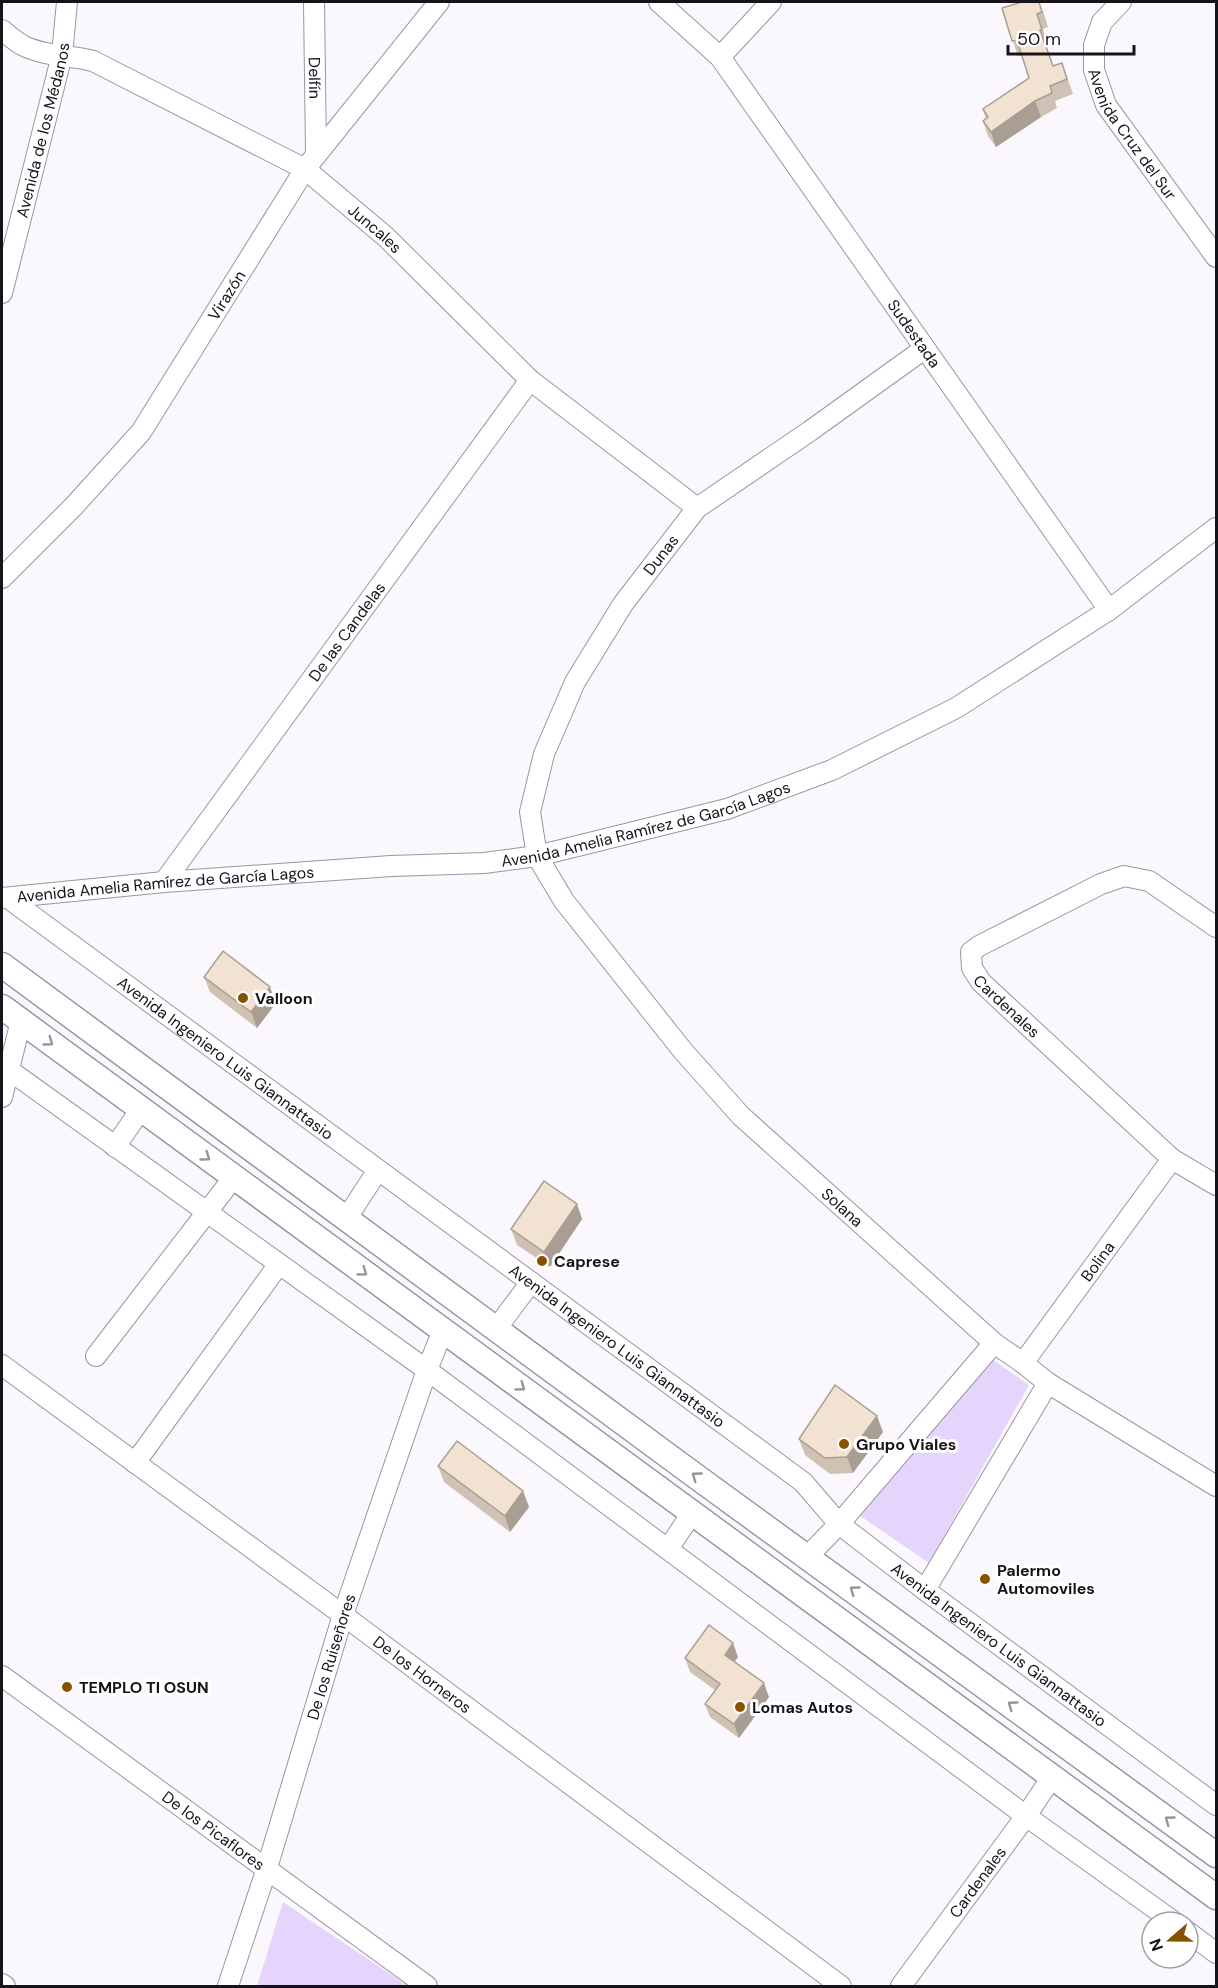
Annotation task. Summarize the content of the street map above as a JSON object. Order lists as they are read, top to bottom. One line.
{"streets":{"street":["Delfín","Avenida de los Médanos","Avenida Cruz del Sur","Juncales","Virazón","Sudestada","Dunas","De las Candelas","Avenida Amelia Ramírez de García Lagos","Cardenales","Avenida Ingeniero Luis Giannattasio","Solana","Bolina","De los Ruiseñores","De los Horneros","De los Picaflores"]},"crossings":[["Delfín","Juncales"],["Delfín","Virazón"],["Avenida de los Médanos","Juncales"],["Juncales","Virazón"],["Juncales","Dunas"],["Juncales","De las Candelas"],["Sudestada","Dunas"],["Sudestada","Avenida Amelia Ramírez de García Lagos"],["Dunas","Avenida Amelia Ramírez de García Lagos"],["Dunas","Solana"],["De las Candelas","Avenida Amelia Ramírez de García Lagos"],["Avenida Amelia Ramírez de García Lagos","Avenida Ingeniero Luis Giannattasio"],["Avenida Amelia Ramírez de García Lagos","Solana"],["Cardenales","Bolina"],["Solana","Bolina"],["De los Ruiseñores","De los Horneros"],["De los Ruiseñores","De los Picaflores"]],"places":["Valloon","Caprese","Grupo Viales","Palermo Automoviles","TEMPLO TI OSUN","Lomas Autos"],"scale_bar":"50 m","north":"left"}
